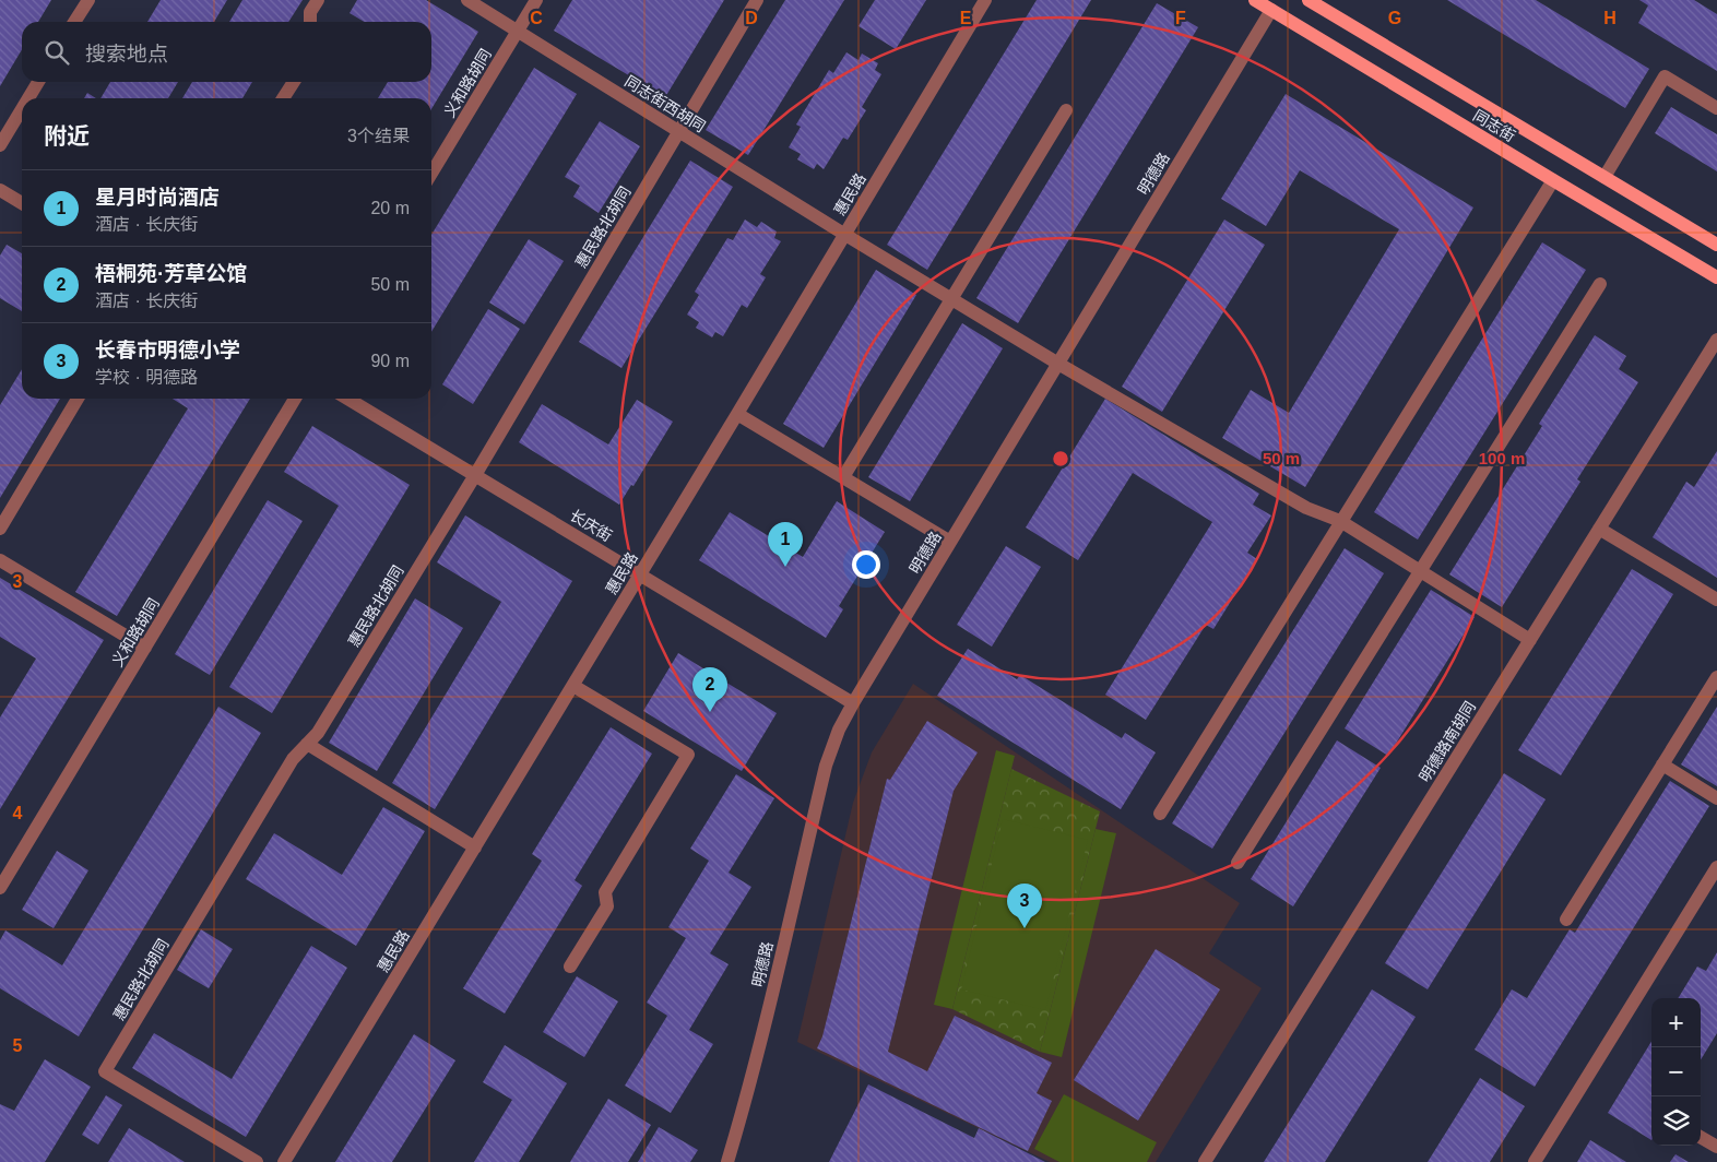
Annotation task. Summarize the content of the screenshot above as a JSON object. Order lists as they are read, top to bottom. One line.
{"streets":{"main road":["同志街"],"street":["义和路胡同","同志街西胡同","明德路","惠民路","惠民路北胡同","长庆街","明德路南胡同"]},"crossings":[["义和路胡同","同志街西胡同"],["同志街西胡同","明德路"],["同志街西胡同","惠民路"],["同志街西胡同","惠民路北胡同"],["同志街西胡同","明德路南胡同"],["同志街","明德路"],["明德路","长庆街"],["惠民路","长庆街"],["惠民路北胡同","长庆街"]],"page":{"search":"搜索地点","heading":["附近","3个结果"],"list":[{"mark":"1","name":"星月时尚酒店","note":"酒店 · 长庆街","value":"20 m"},{"mark":"2","name":"梧桐苑·芳草公馆","note":"酒店 · 长庆街","value":"50 m"},{"mark":"3","name":"长春市明德小学","note":"学校 · 明德路","value":"90 m"}],"pins":["1","2","3"],"map_buttons":["+","−"]},"grid":{"columns":["C","D","E","F","G","H"],"rows":["3","4","5"]},"rings":["50 m","100 m"]}
